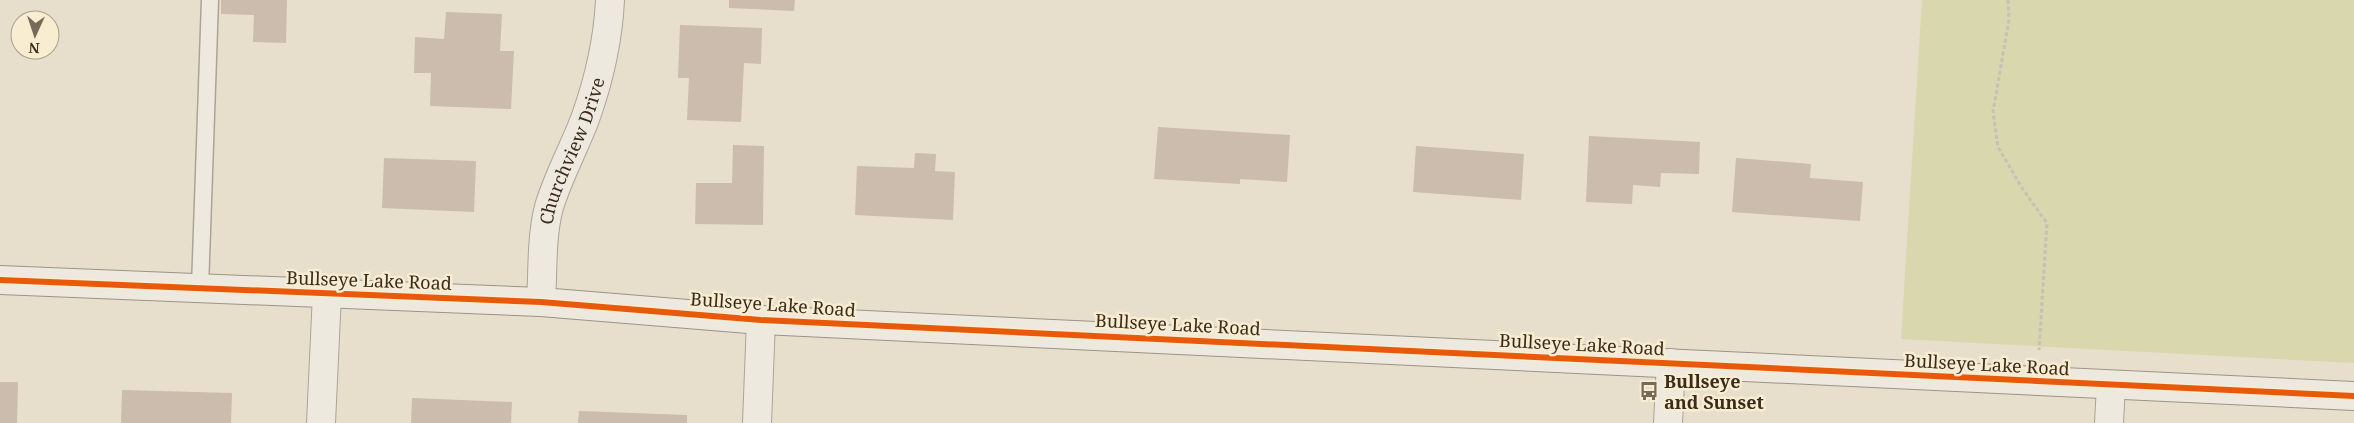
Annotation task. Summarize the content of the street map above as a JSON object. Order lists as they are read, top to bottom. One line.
{"streets":{"street":["Churchview Drive","Bullseye Lake Road"]},"crossings":[["Churchview Drive","Bullseye Lake Road"]],"places":{"bus stop":["Bullseye and Sunset"]},"north":"bottom"}
